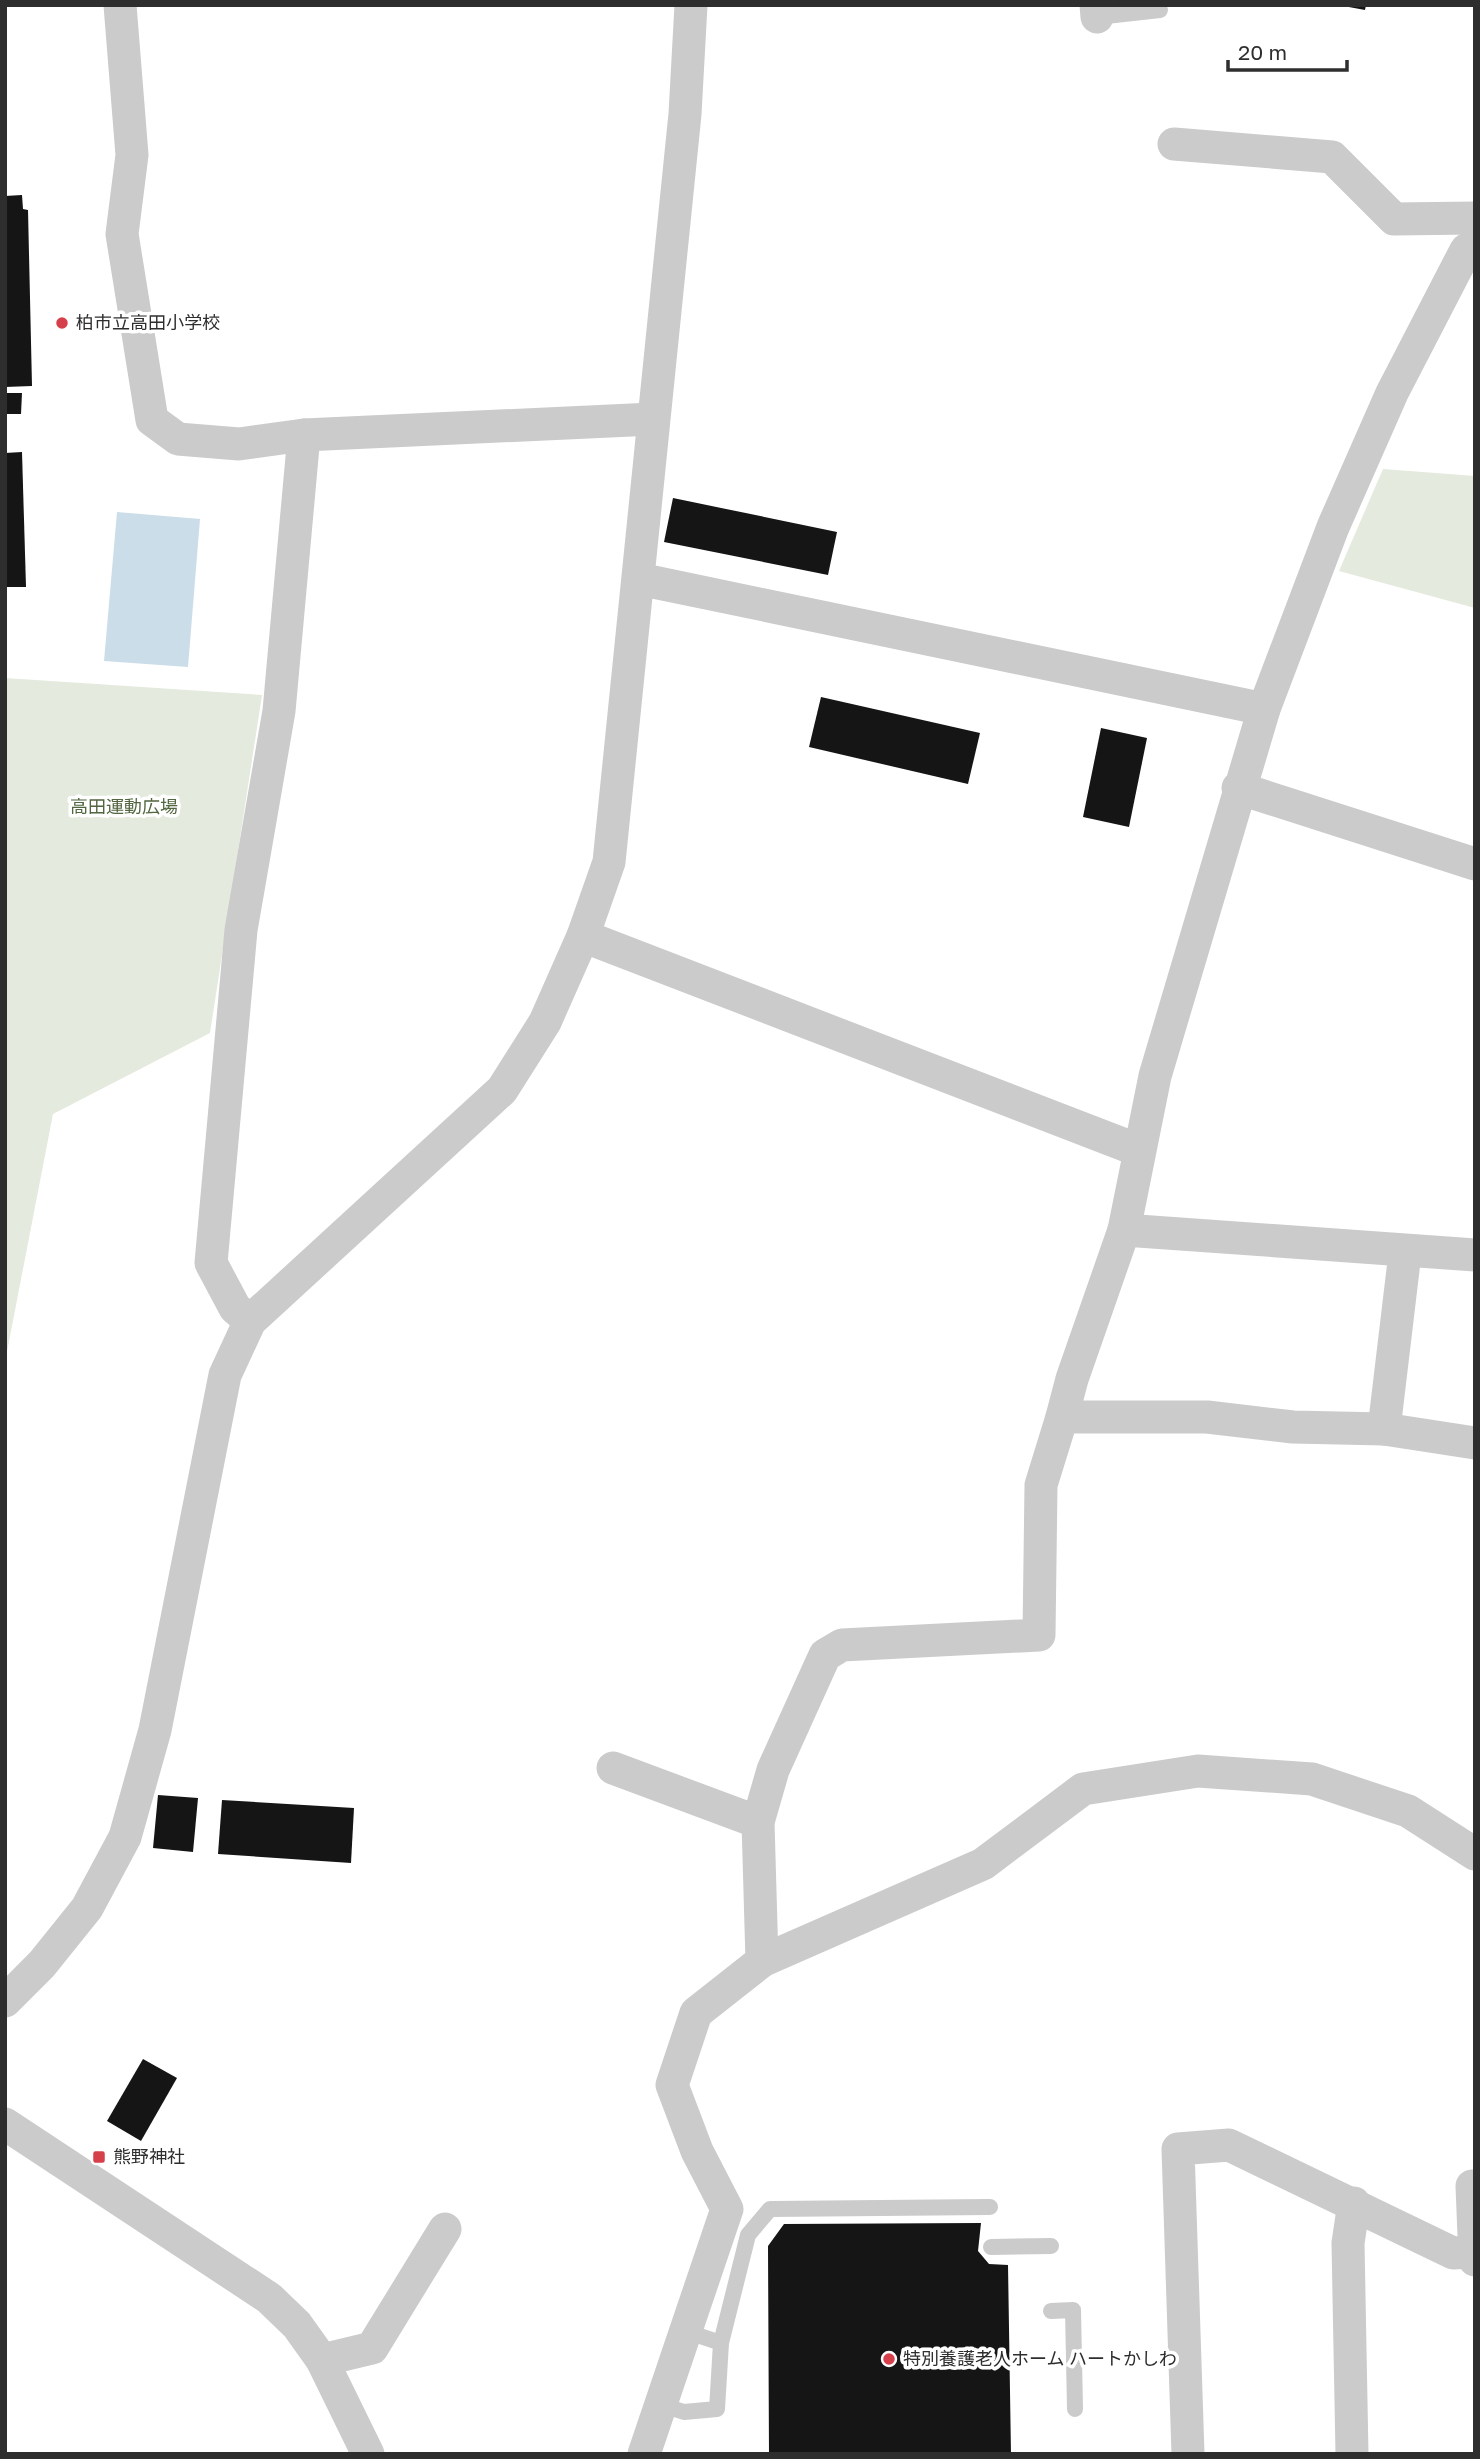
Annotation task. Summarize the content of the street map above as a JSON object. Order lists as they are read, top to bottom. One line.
{"parks":["高田運動広場"],"places":{"other":["柏市立高田小学校","特別養護老人ホーム ハートかしわ"],"transit":["熊野神社"]},"scale_bar":"20 m"}
